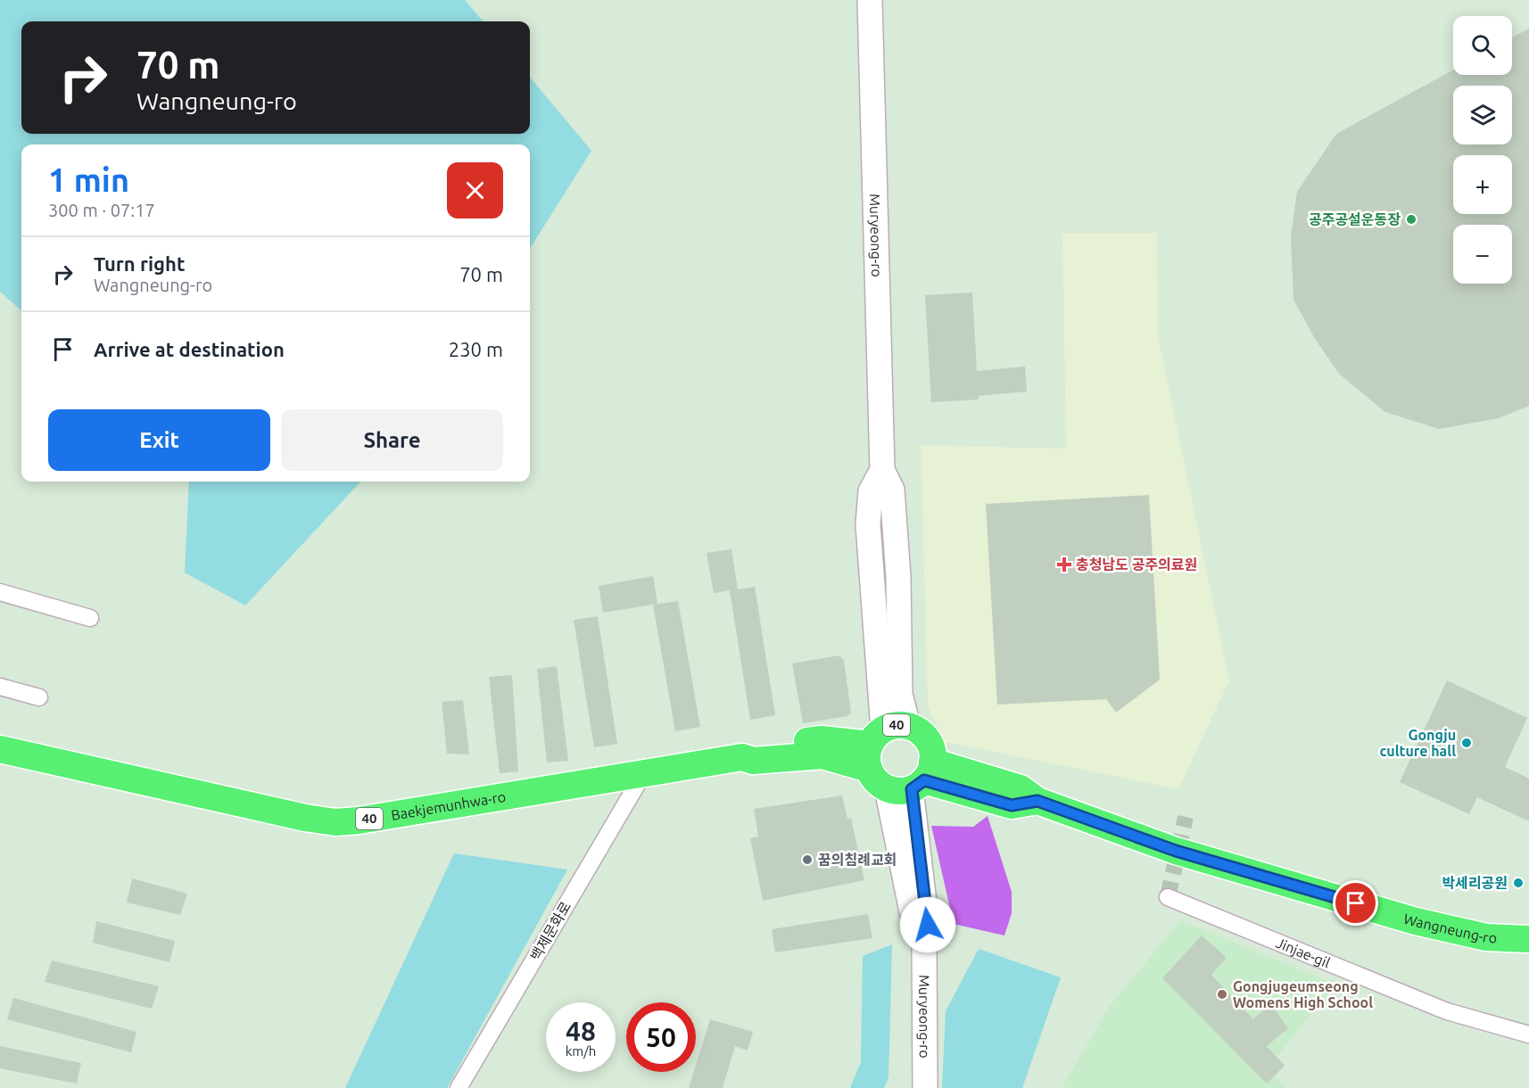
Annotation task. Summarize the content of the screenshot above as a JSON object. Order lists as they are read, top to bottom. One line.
{"streets":{"main road":["Muryeong-ro","40","Baekjemunhwa-ro","Wangneung-ro"],"street":["백제문화로","Jinjae-gil"]},"crossings":[["Muryeong-ro","40"],["Muryeong-ro","Baekjemunhwa-ro"],["Muryeong-ro","Wangneung-ro"],["40","Baekjemunhwa-ro"],["40","Wangneung-ro"],["Baekjemunhwa-ro","백제문화로"]],"places":{"other":["공주공설운동장","Gongju culture hall","꿈의침례교회","박세리공원","Gongjugeumseong Womens High School"],"health":["충청남도 공주의료원"]},"page":{"map_buttons":["+","−"],"turn":["70 m","Wangneung-ro"],"heading":["1 min","300 m · 07:17"],"list":[{"name":"Turn right","note":"Wangneung-ro","value":"70 m"},{"name":"Arrive at destination","value":"230 m"}],"buttons":["Exit","Share"],"speed":"48 km/h","limit":"50"}}
